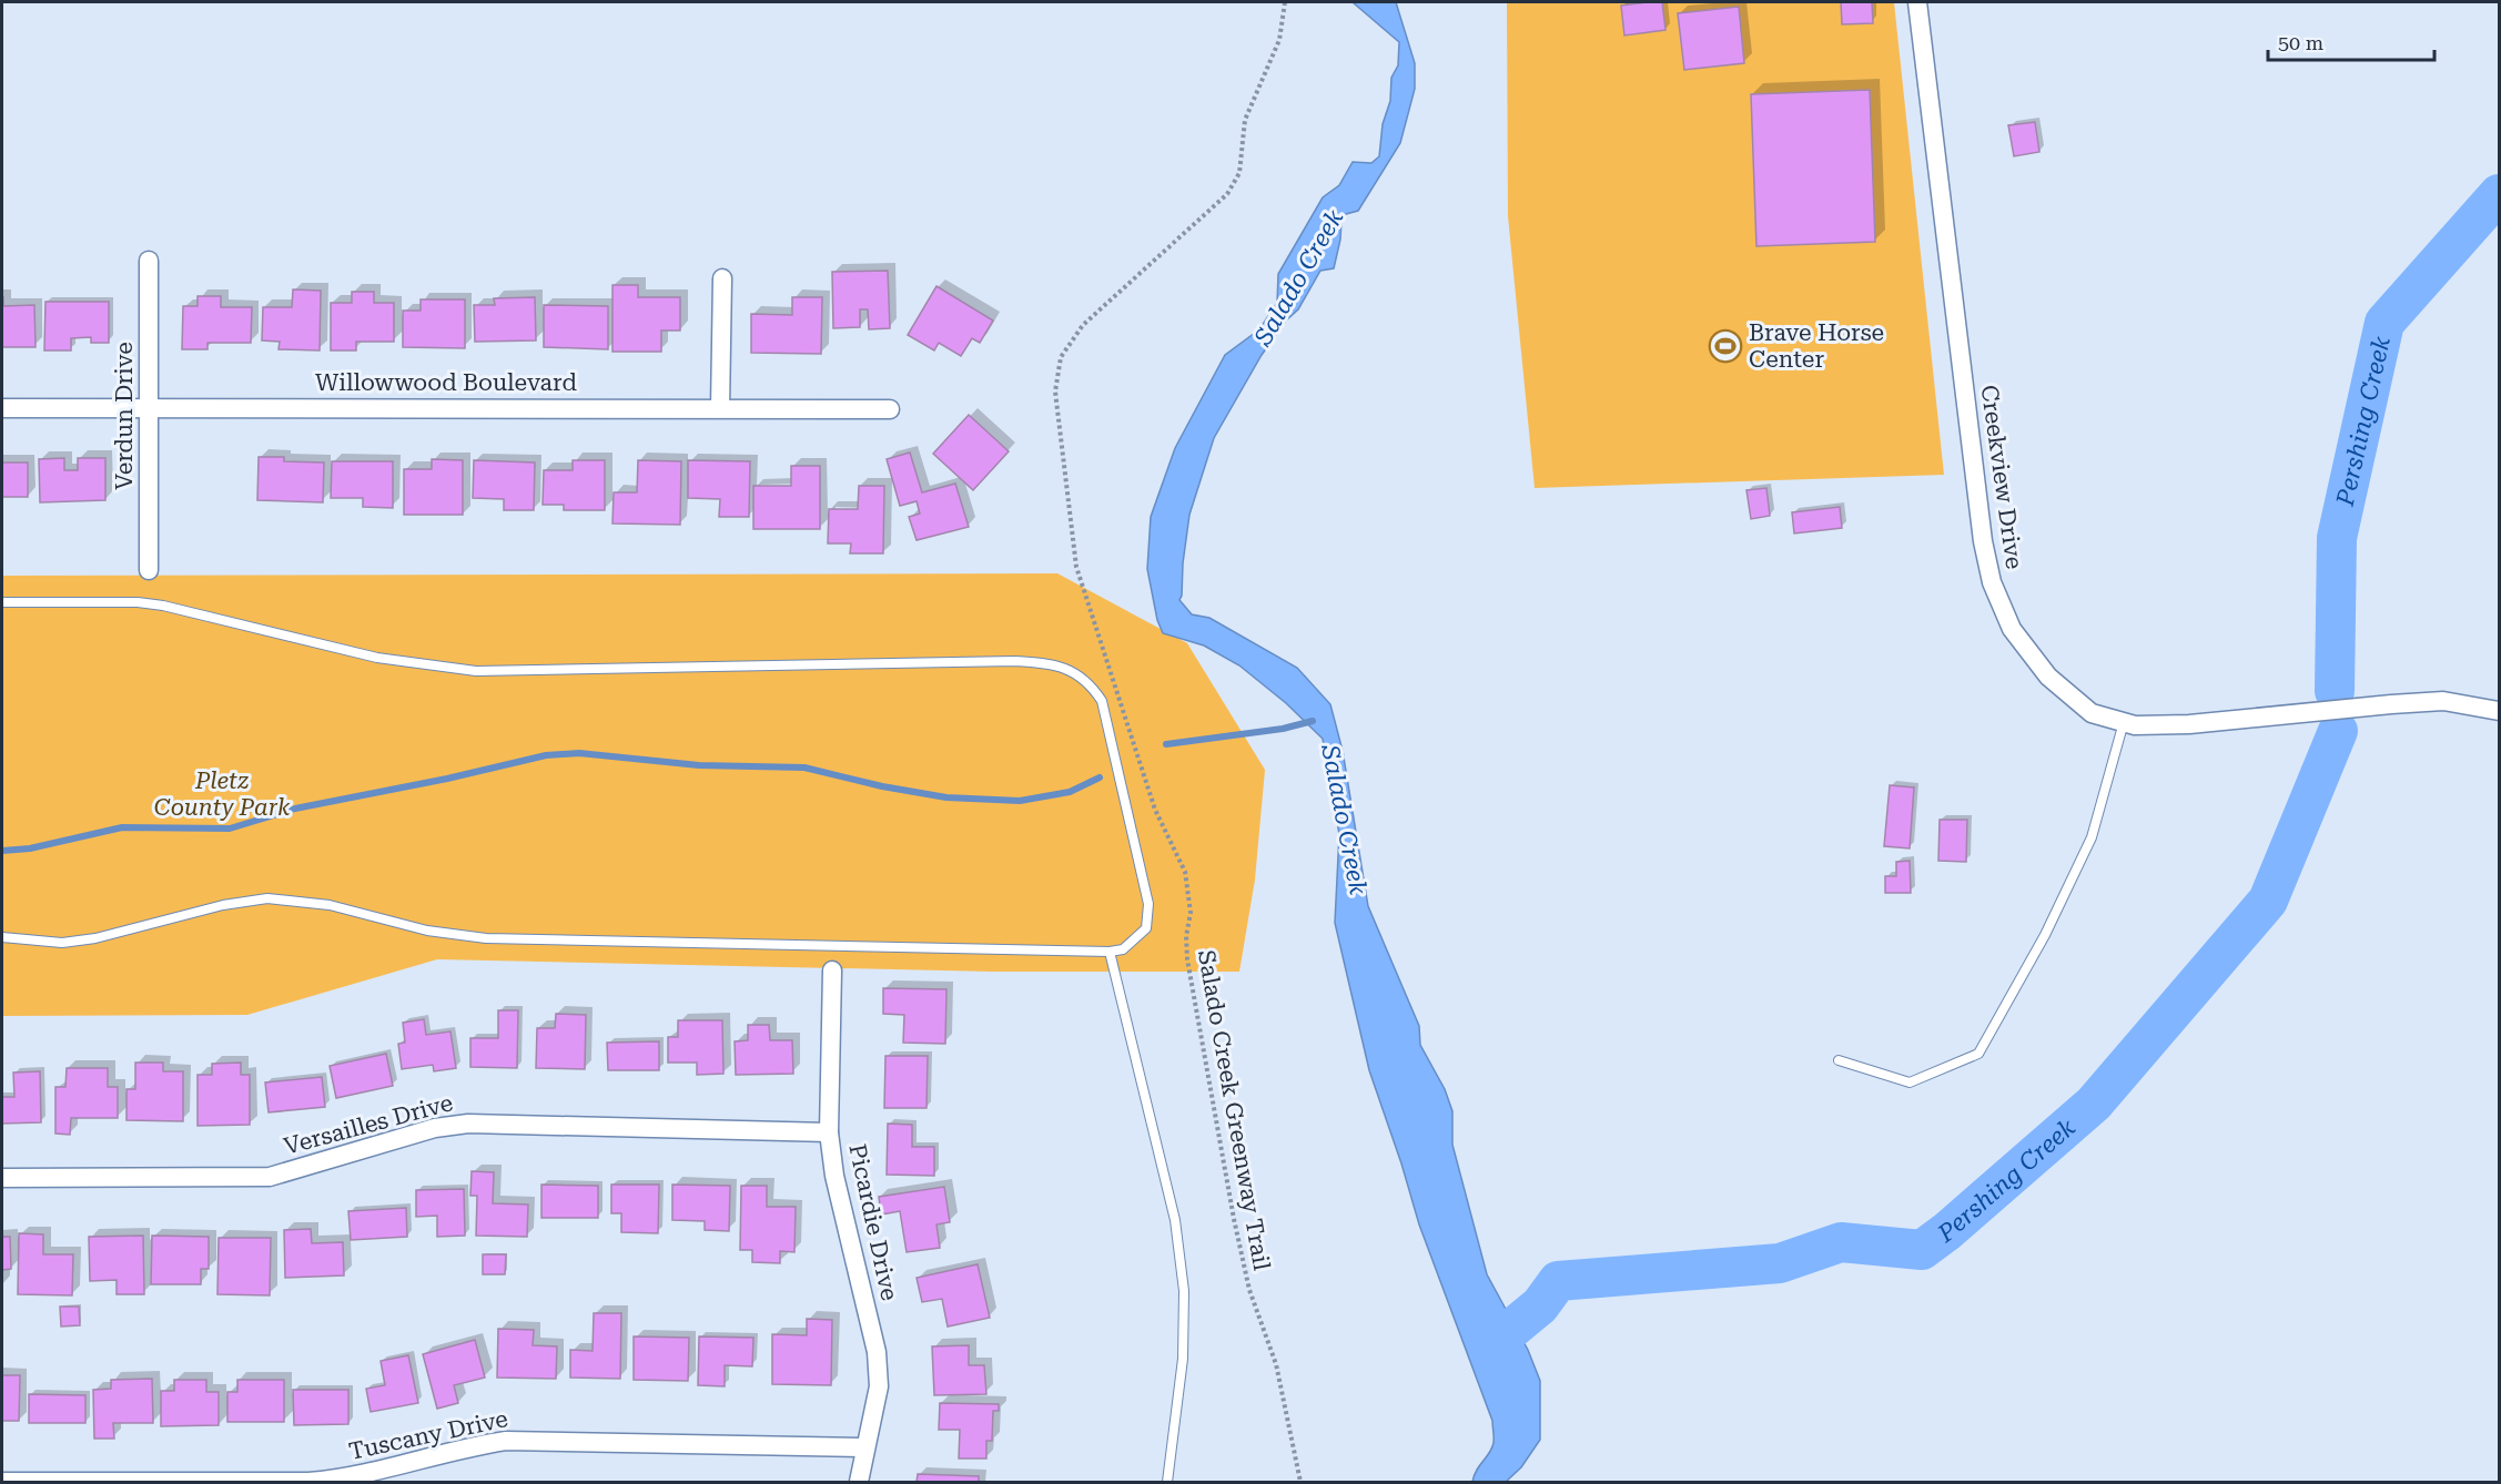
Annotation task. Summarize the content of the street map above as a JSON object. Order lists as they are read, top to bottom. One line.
{"streets":{"street":["Willowwood Boulevard","Verdun Drive","Creekview Drive","Versailles Drive","Picardie Drive","Tuscany Drive"],"path":["Salado Creek Greenway Trail"]},"crossings":[["Willowwood Boulevard","Verdun Drive"],["Versailles Drive","Picardie Drive"],["Picardie Drive","Tuscany Drive"]],"water":["Salado Creek","Pershing Creek"],"parks":["Pletz County Park"],"places":{"sports":["Brave Horse Center"]},"scale_bar":"50 m"}
